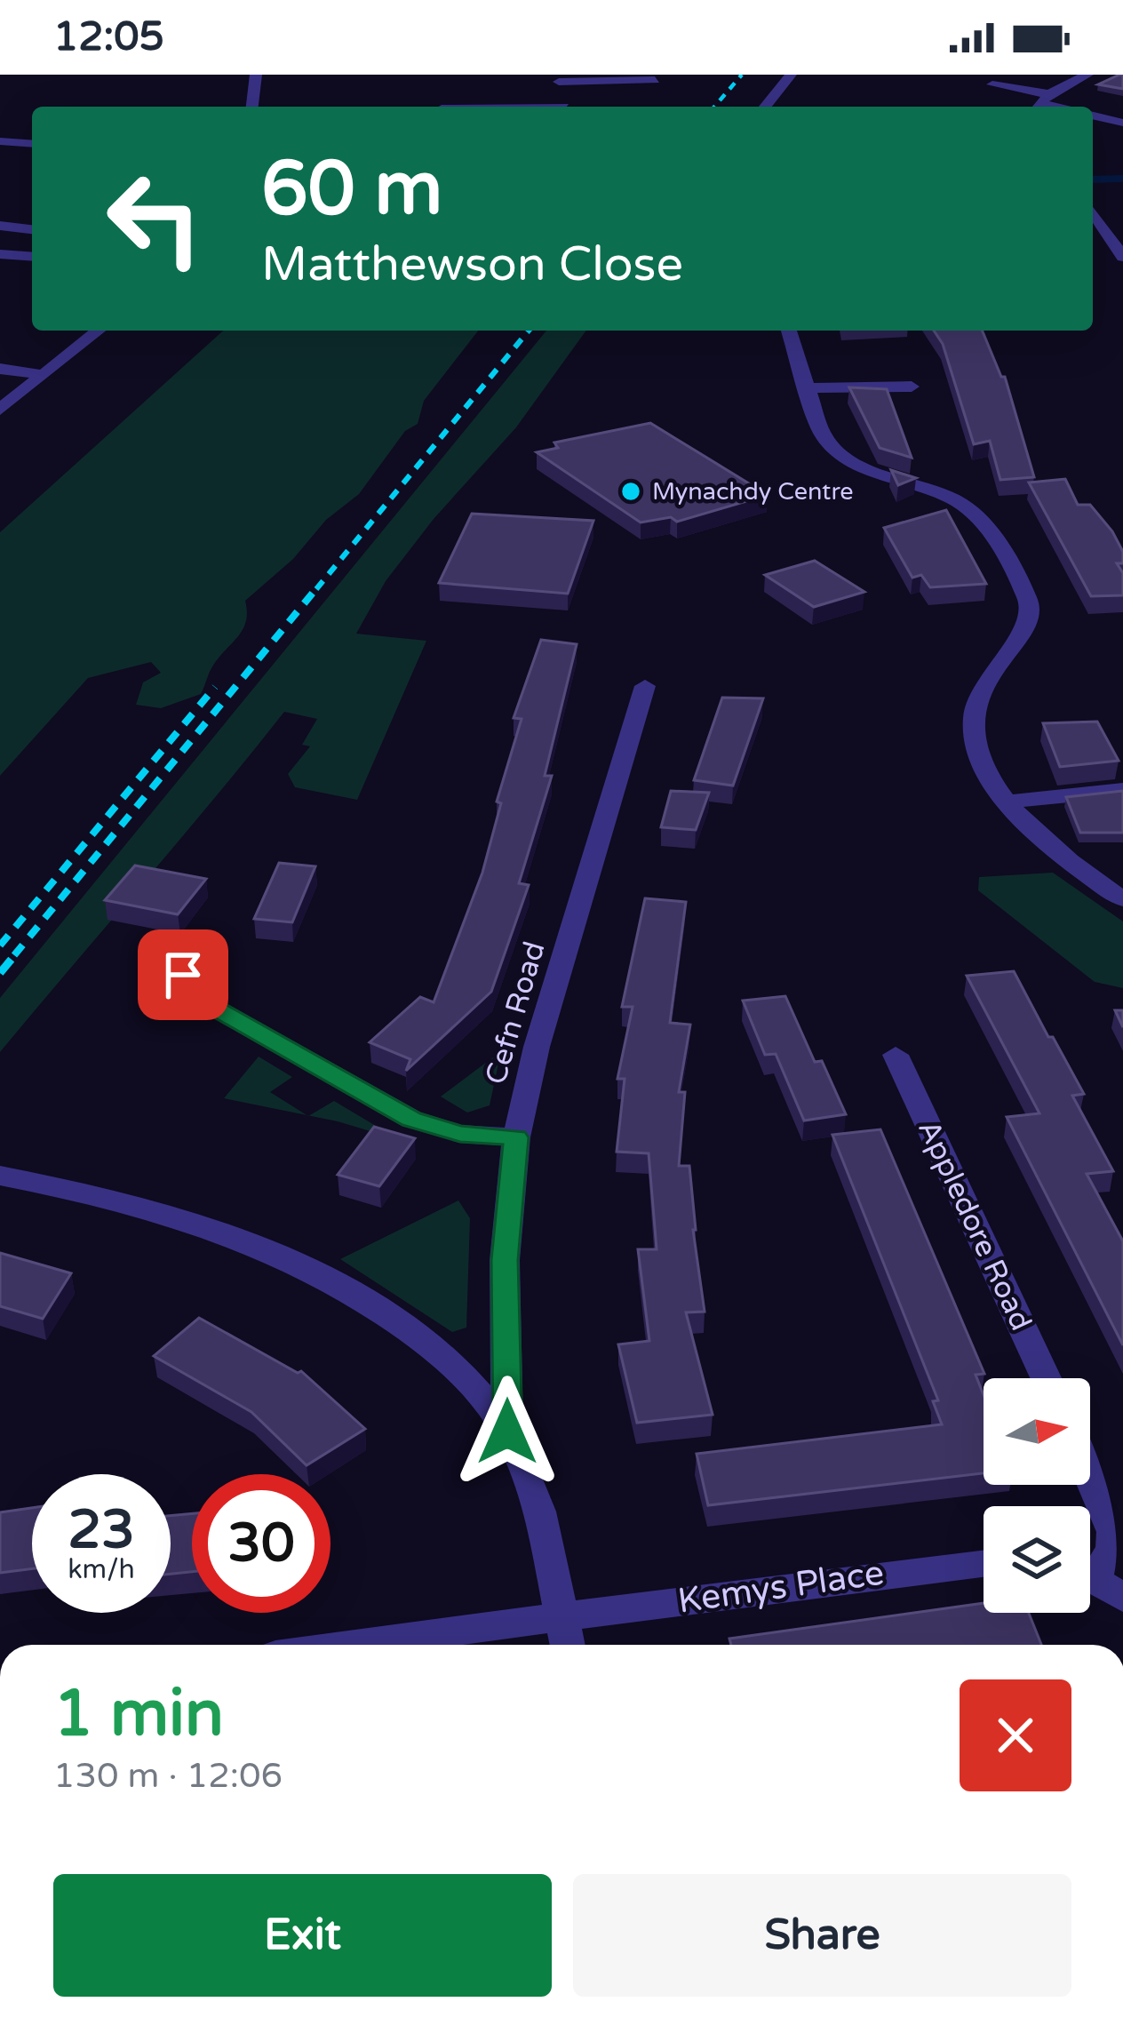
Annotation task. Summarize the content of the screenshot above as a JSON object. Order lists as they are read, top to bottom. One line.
{"streets":{"street":["Cefn Road","Appledore Road","Kemys Place"]},"places":["Mynachdy Centre"],"north":"right","page":{"status":"12:05","turn":["60 m","Matthewson Close"],"speed":"23 km/h","limit":"30","heading":["1 min","130 m · 12:06"],"buttons":["Exit","Share"]}}
